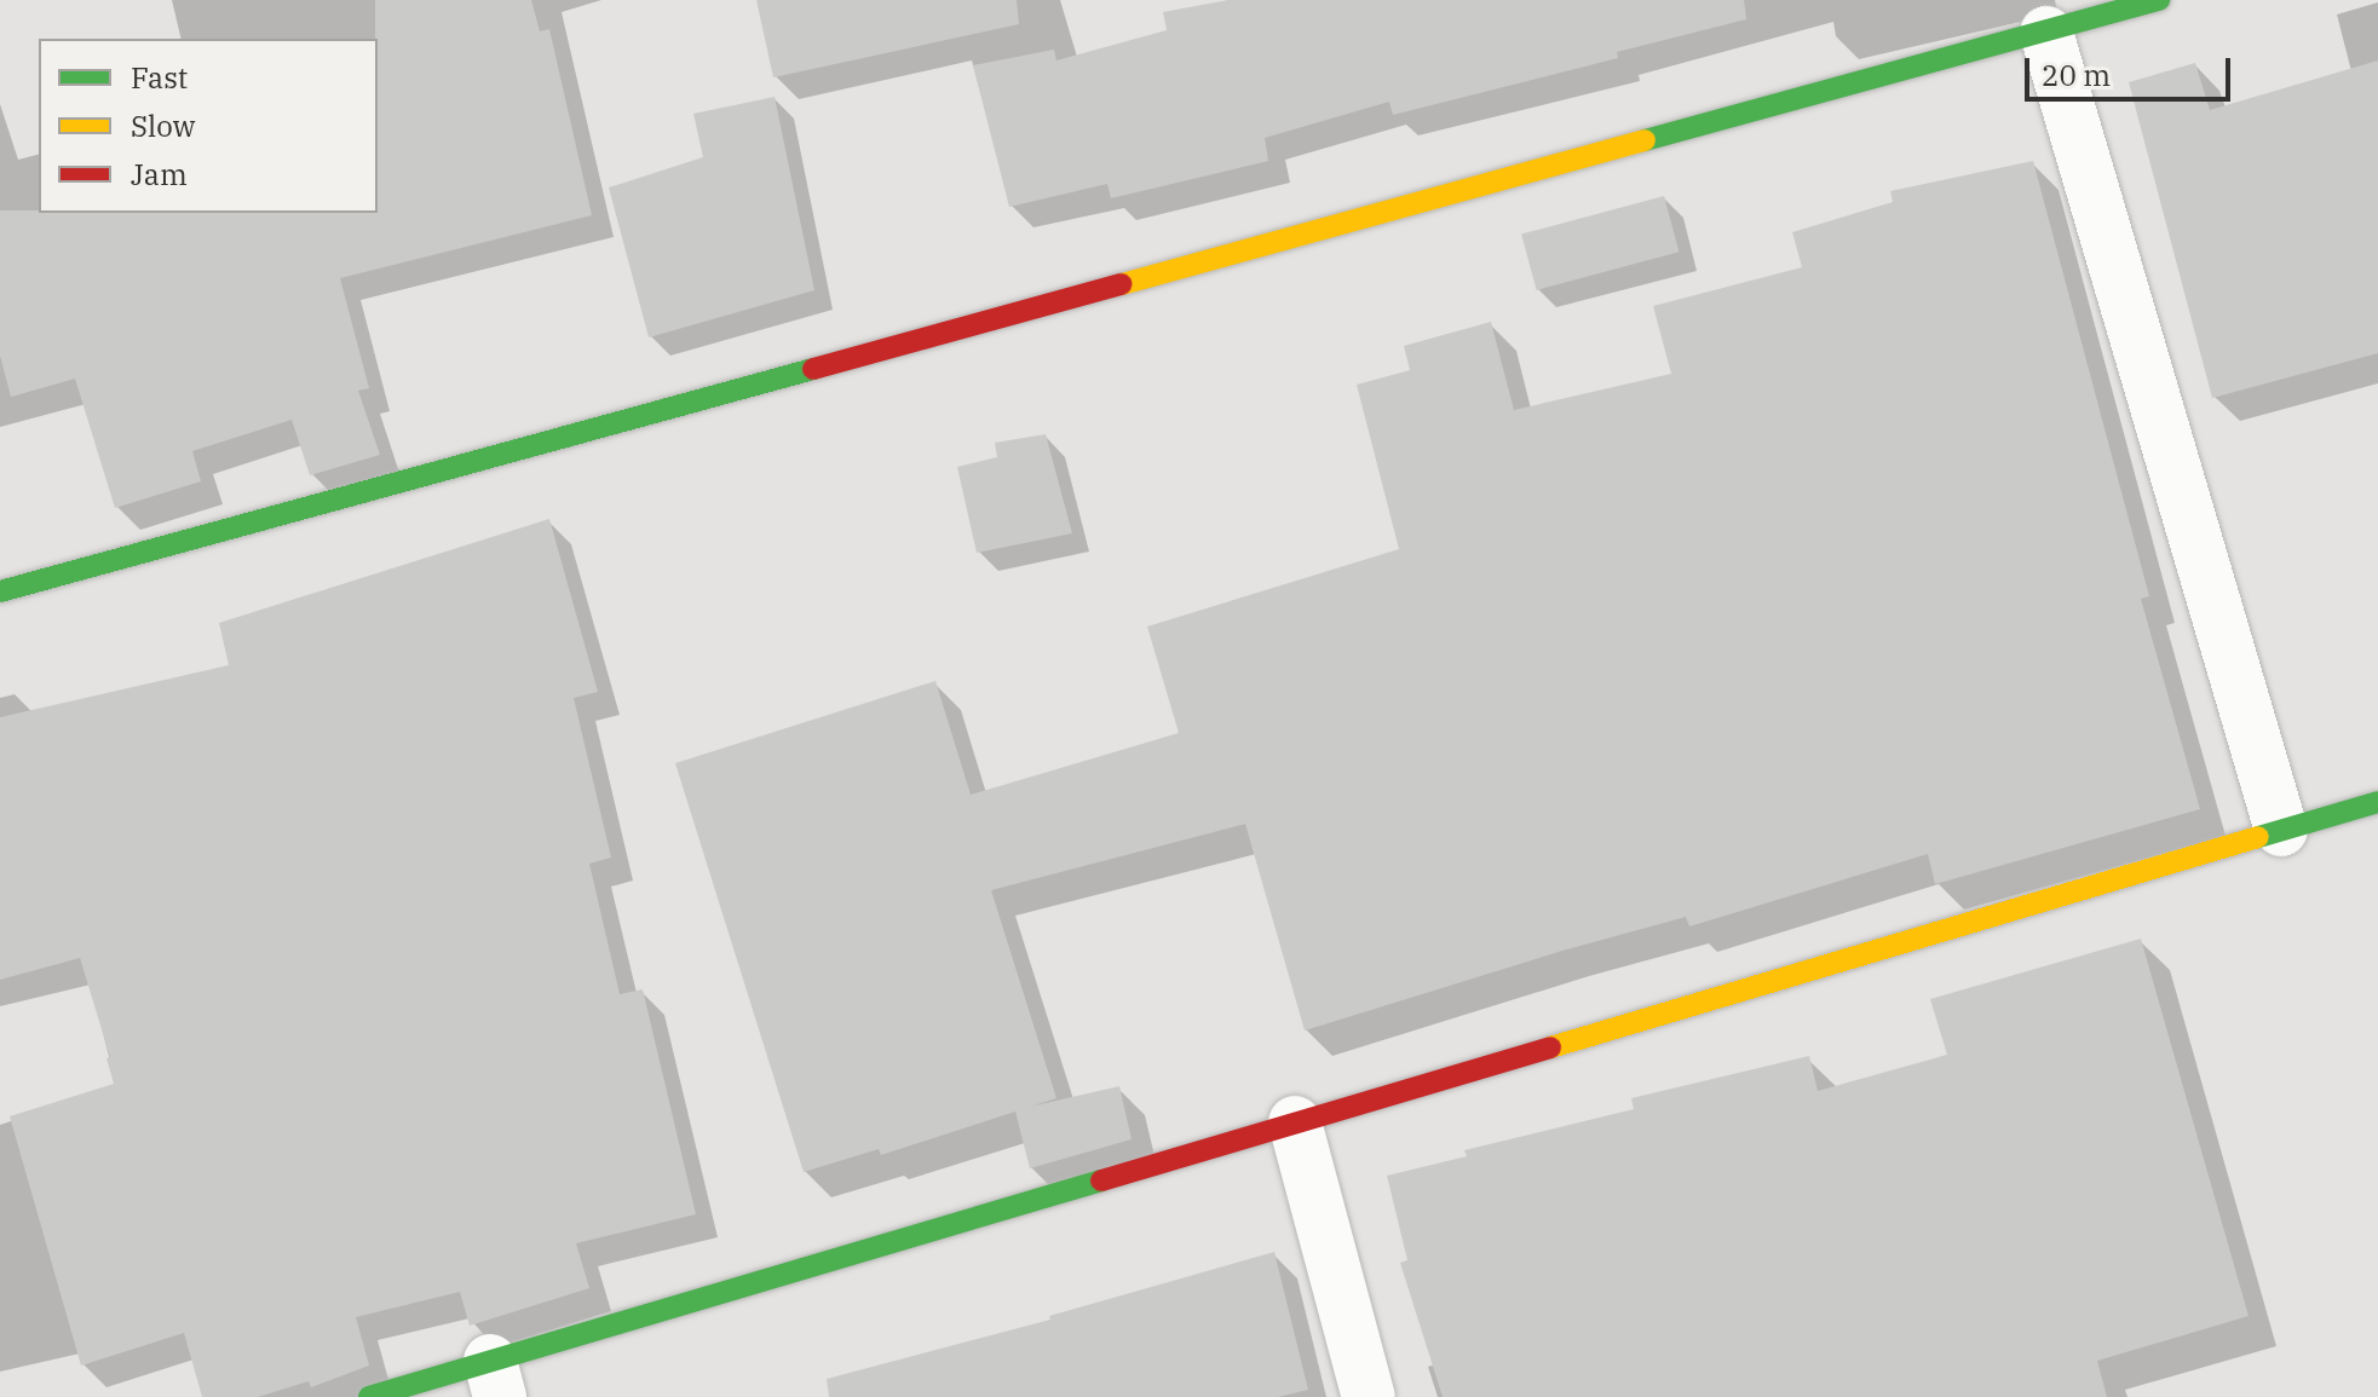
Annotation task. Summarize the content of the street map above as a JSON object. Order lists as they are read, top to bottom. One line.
{"legend":["Fast","Slow","Jam"],"scale_bar":"20 m"}
